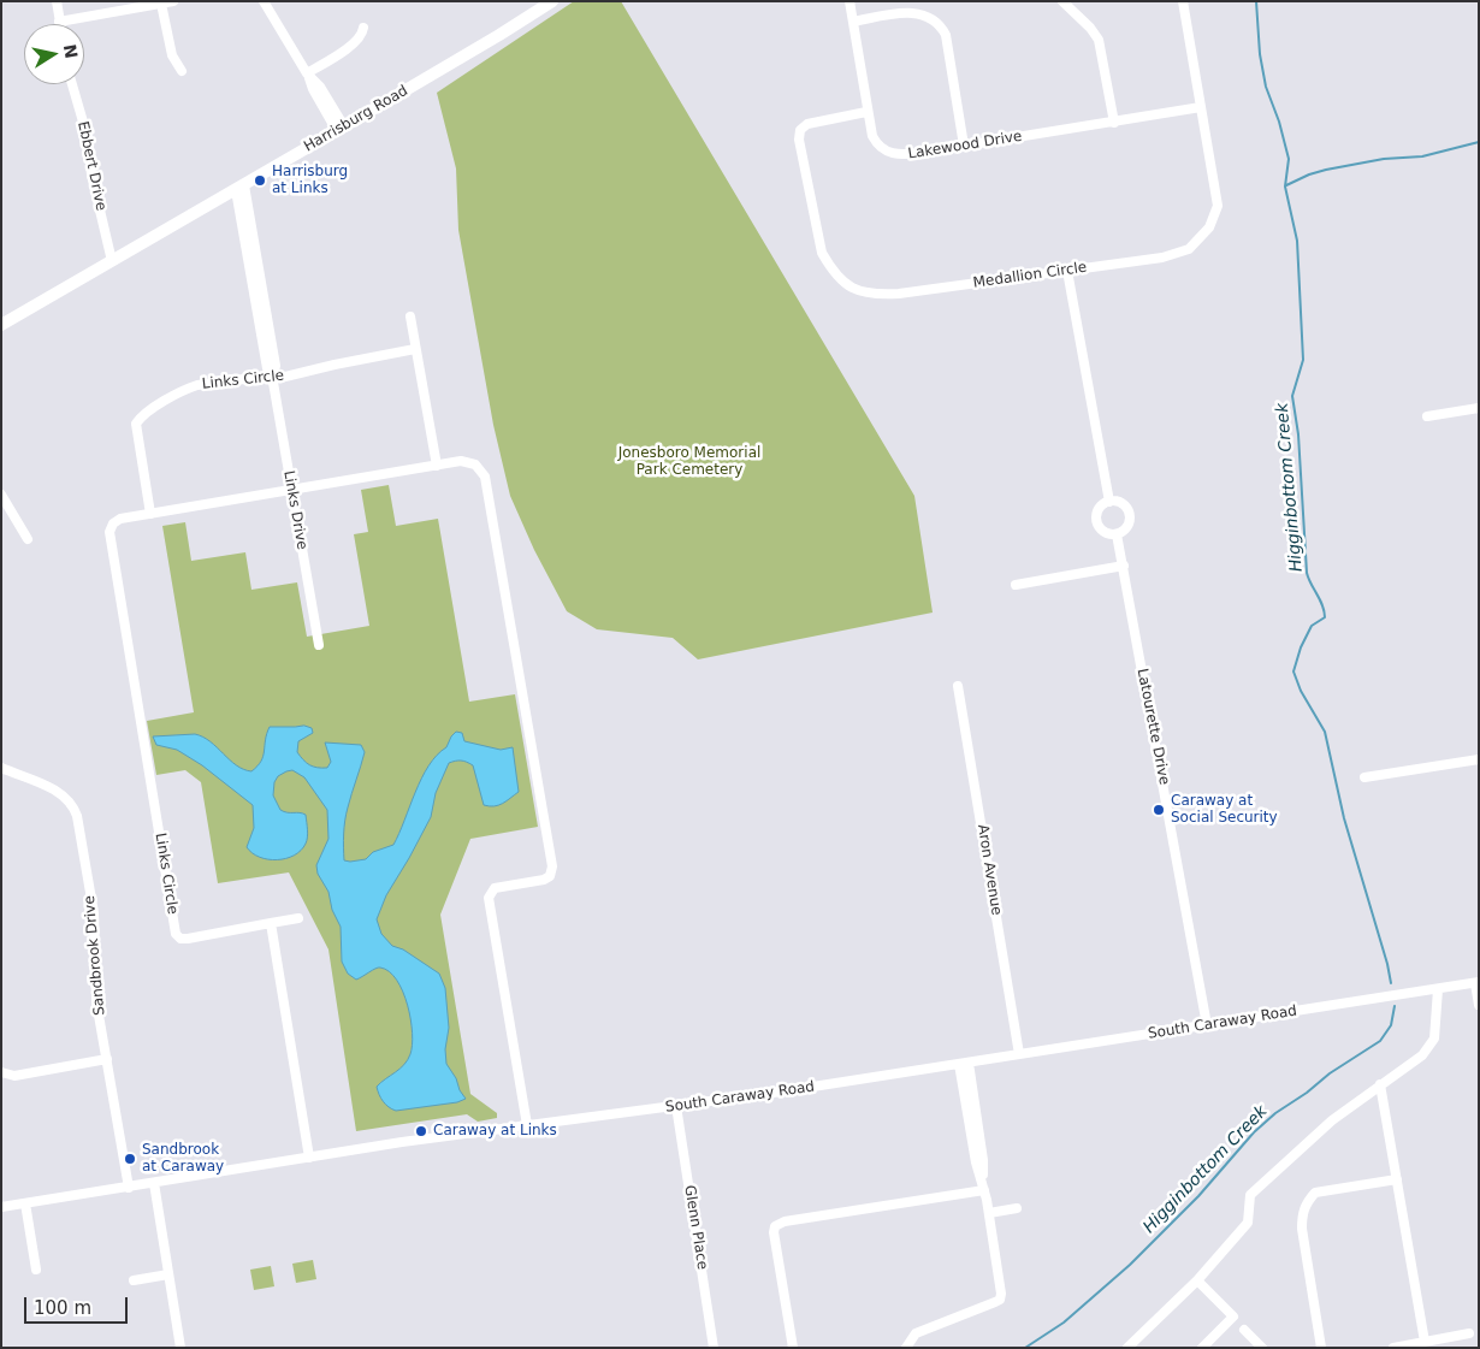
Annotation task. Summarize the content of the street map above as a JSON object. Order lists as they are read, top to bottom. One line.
{"streets":{"main road":["Harrisburg Road"],"street":["Lakewood Drive","Ebbert Drive","Medallion Circle","Links Circle","Links Drive","Latourette Drive","Aron Avenue","Sandbrook Drive","South Caraway Road","Glenn Place"]},"crossings":[["Harrisburg Road","Ebbert Drive"],["Harrisburg Road","Links Drive"],["Lakewood Drive","Medallion Circle"],["Links Circle","Links Drive"],["Links Circle","South Caraway Road"],["Latourette Drive","South Caraway Road"],["Aron Avenue","South Caraway Road"],["Sandbrook Drive","South Caraway Road"],["South Caraway Road","Glenn Place"]],"water":["Higginbottom Creek"],"parks":["Jonesboro Memorial Park Cemetery"],"places":["Harrisburg at Links","Caraway at Social Security","Caraway at Links","Sandbrook at Caraway"],"scale_bar":"100 m","north":"right"}
